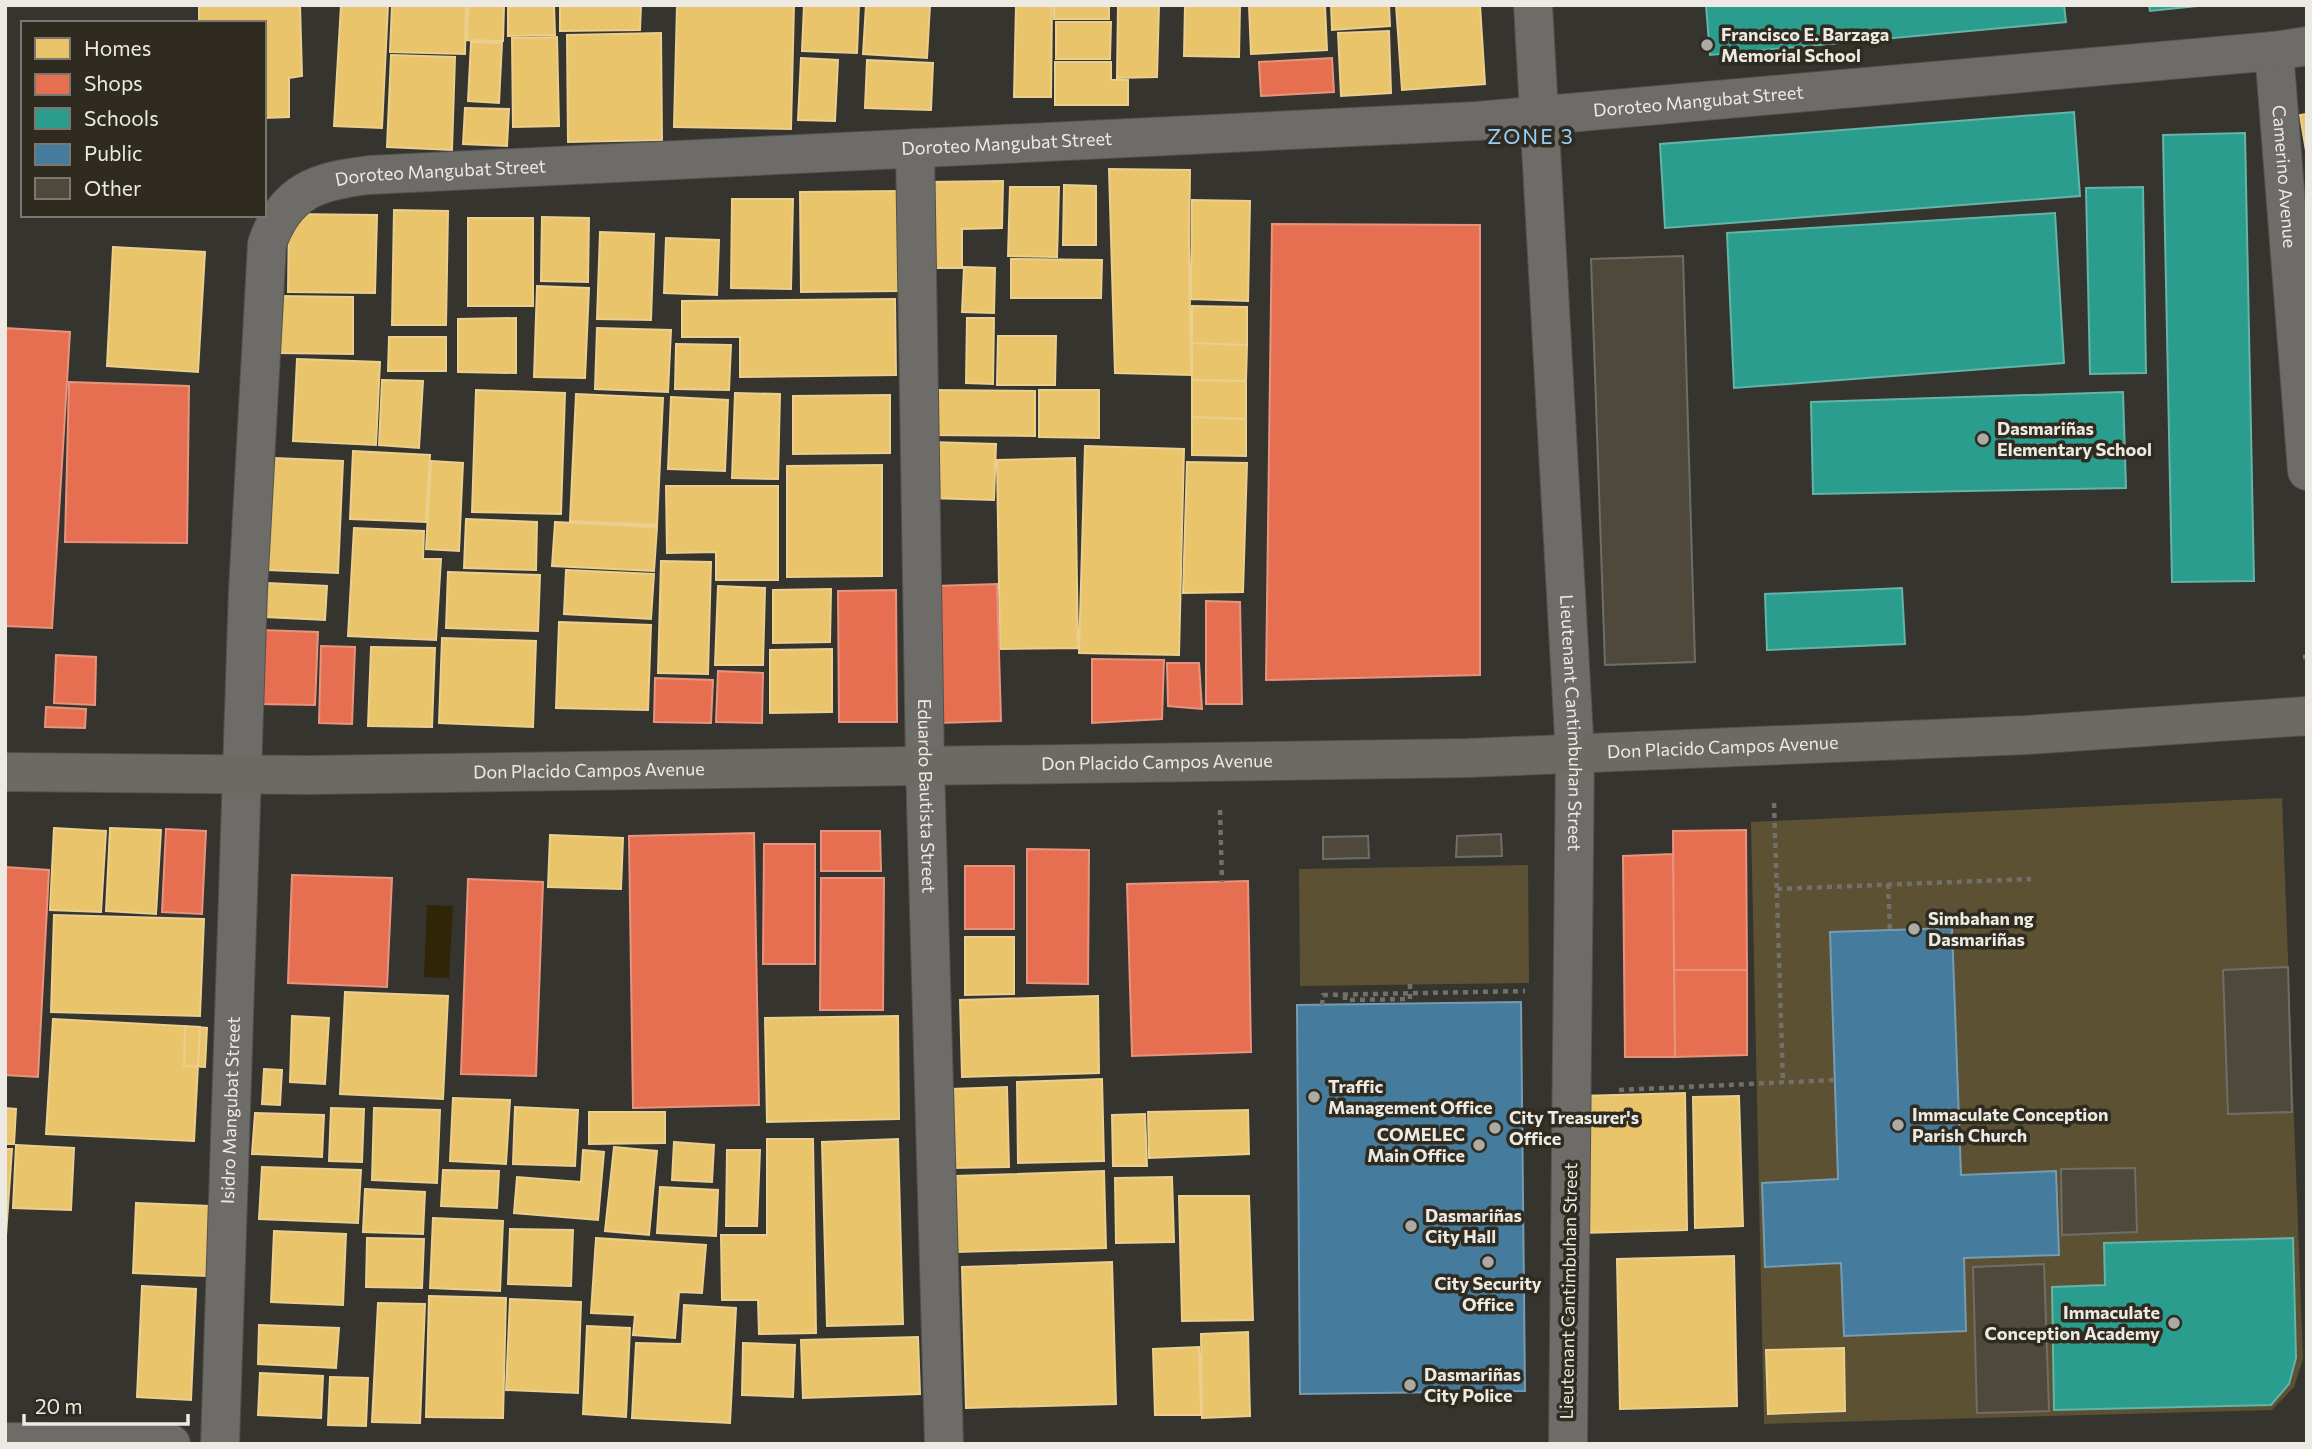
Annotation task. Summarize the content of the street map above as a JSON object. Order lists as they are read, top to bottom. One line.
{"streets":{"main road":["Don Placido Campos Avenue"],"street":["Doroteo Mangubat Street","Camerino Avenue","Lieutenant Cantimbuhan Street","Eduardo Bautista Street","Isidro Mangubat Street"]},"crossings":[["Doroteo Mangubat Street","Camerino Avenue"],["Doroteo Mangubat Street","Lieutenant Cantimbuhan Street"],["Doroteo Mangubat Street","Don Placido Campos Avenue"],["Doroteo Mangubat Street","Eduardo Bautista Street"],["Doroteo Mangubat Street","Isidro Mangubat Street"],["Lieutenant Cantimbuhan Street","Don Placido Campos Avenue"],["Don Placido Campos Avenue","Eduardo Bautista Street"],["Don Placido Campos Avenue","Isidro Mangubat Street"]],"districts":["ZONE 3"],"places":["Francisco E. Barzaga Memorial School","Dasmariñas Elementary School","Simbahan ng Dasmariñas","Traffic Management Office","Immaculate Conception Parish Church","City Treasurer's Office","COMELEC Main Office","Dasmariñas City Hall","City Security Office","Immaculate Conception Academy","Dasmariñas City Police"],"legend":["Homes","Shops","Schools","Public","Other"],"scale_bar":"20 m"}
